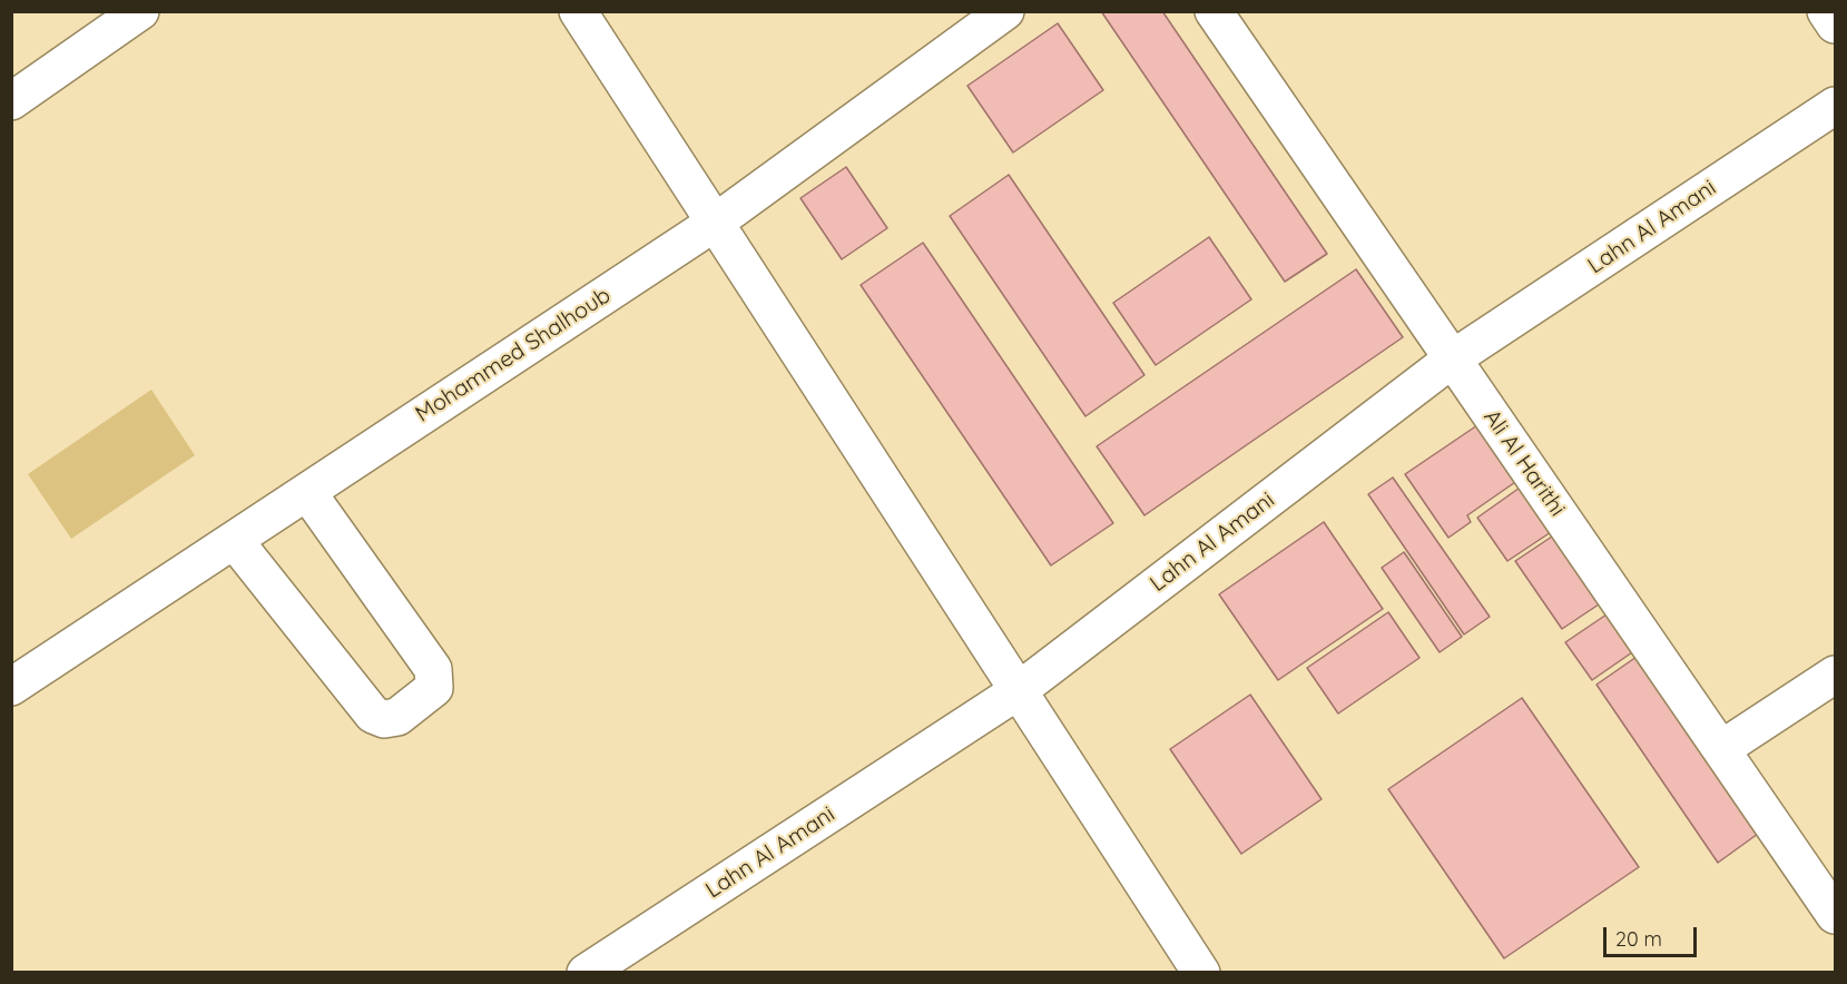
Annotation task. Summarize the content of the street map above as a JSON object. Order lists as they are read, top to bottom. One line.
{"streets":{"street":["Lahn Al Amani","Mohammed Shalhoub","Ali Al Harithi"]},"crossings":[["Lahn Al Amani","Ali Al Harithi"]],"scale_bar":"20 m"}
